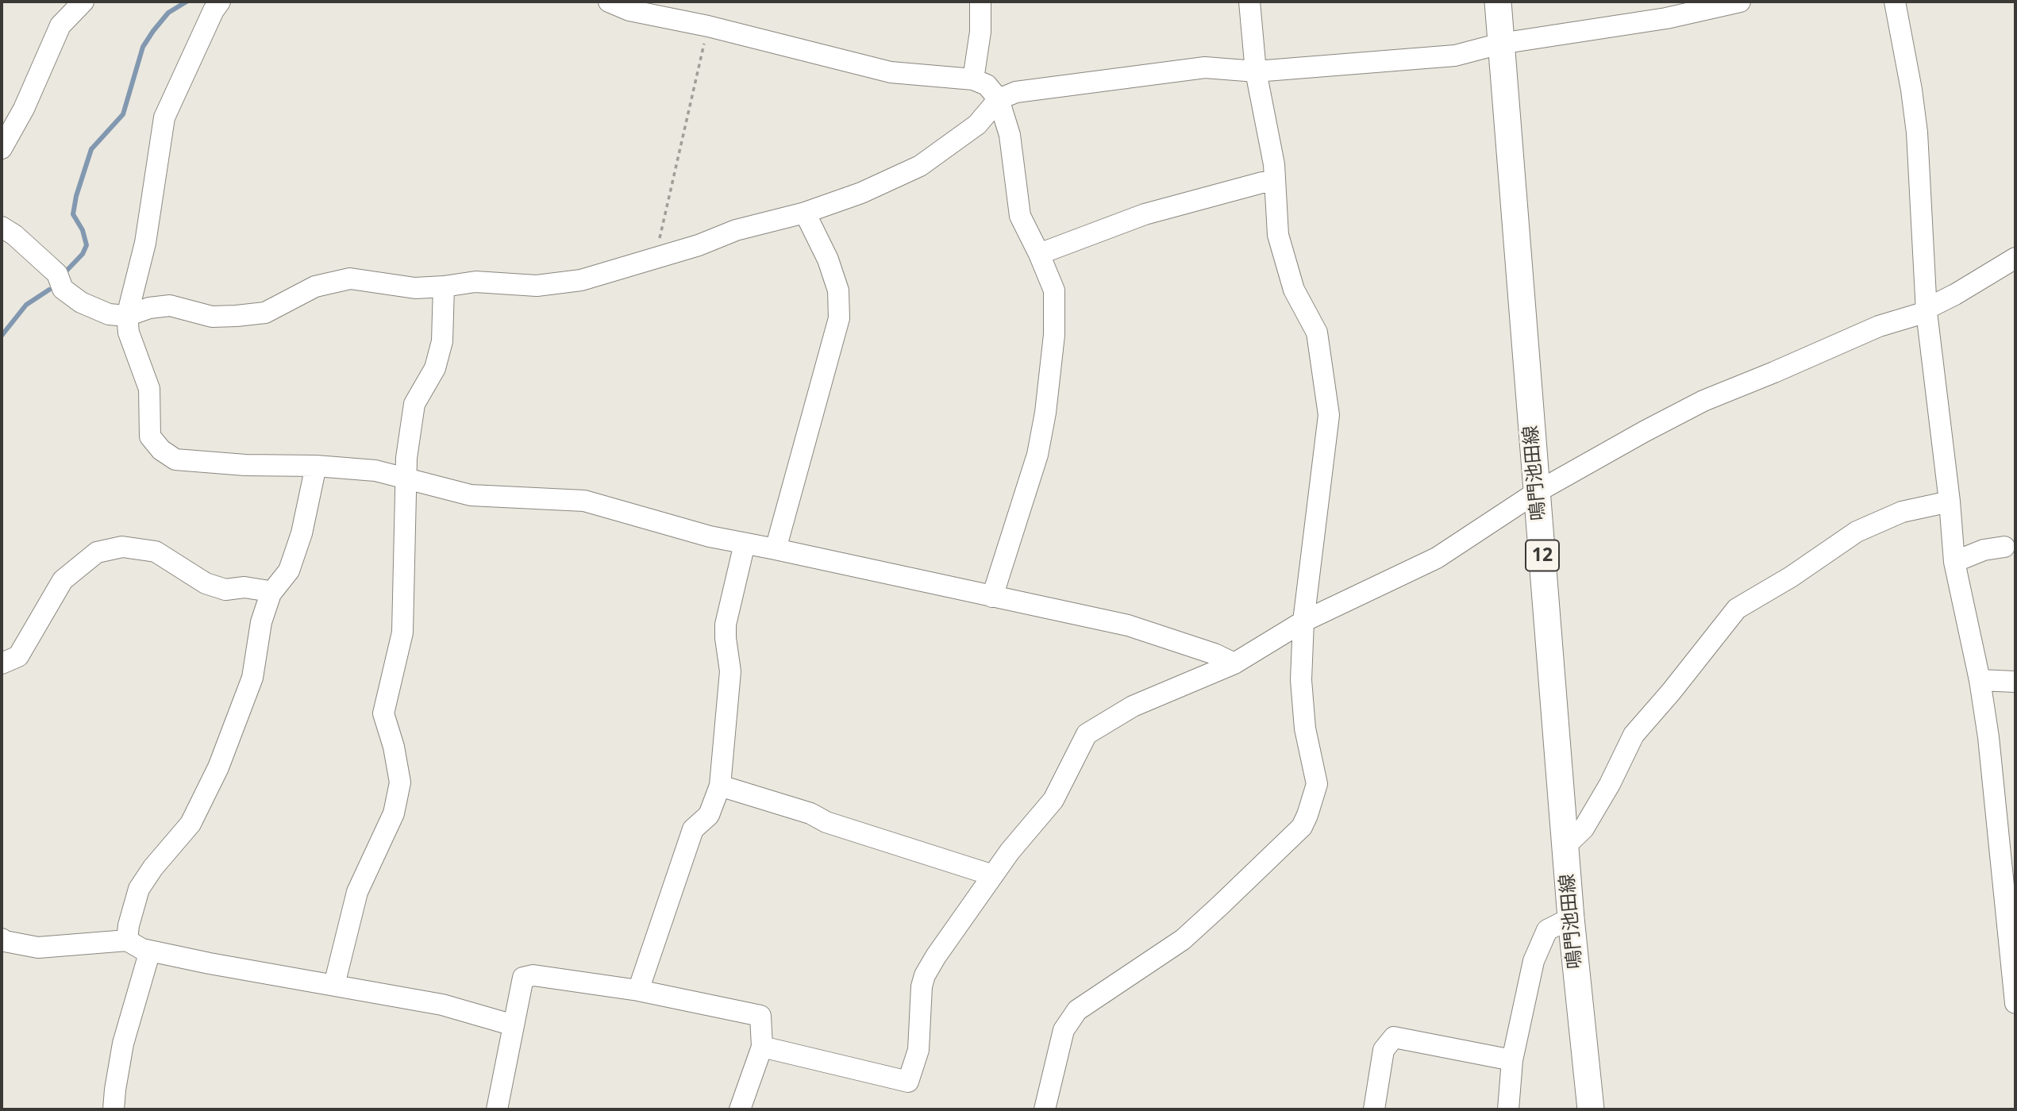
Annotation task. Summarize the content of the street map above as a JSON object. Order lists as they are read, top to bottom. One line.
{"streets":{"main road":["鳴門池田線","12"]}}
